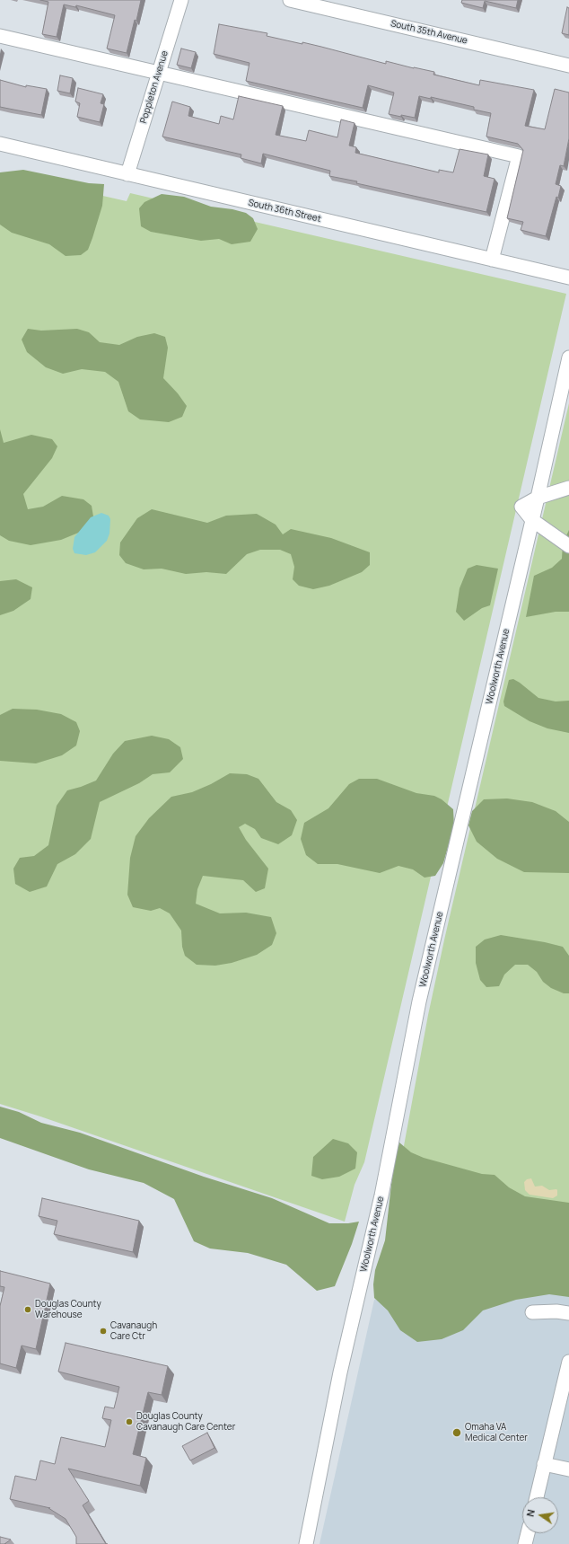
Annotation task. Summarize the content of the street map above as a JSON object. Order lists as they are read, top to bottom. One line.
{"streets":{"street":["South 35th Avenue","Poppleton Avenue","South 36th Street","Woolworth Avenue"]},"crossings":[["Poppleton Avenue","South 36th Street"]],"places":["Douglas County Warehouse","Cavanaugh Care Ctr","Douglas County Cavanaugh Care Center","Omaha VA Medical Center"],"north":"left"}
